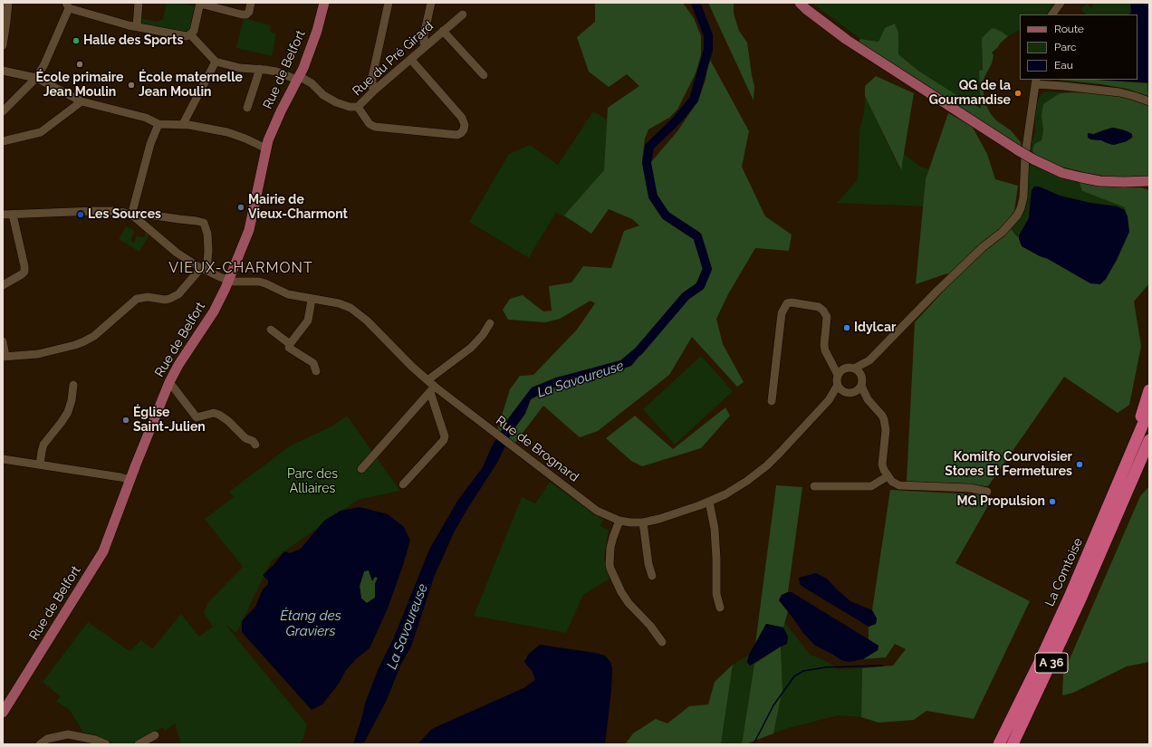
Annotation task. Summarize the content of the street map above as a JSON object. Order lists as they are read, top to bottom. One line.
{"streets":{"highway":["La Comtoise","A 36"],"main road":["Rue de Belfort"],"street":["Rue du Pré Girard","Rue de Brognard"]},"crossings":[["Rue du Pré Girard","Rue de Belfort"],["Rue de Belfort","Rue de Brognard"]],"districts":["VIEUX-CHARMONT"],"water":["La Savoureuse","Étang des Graviers"],"parks":["Parc des Alliaires"],"places":["Halle des Sports","École primaire Jean Moulin","École maternelle Jean Moulin","QG de la Gourmandise","Mairie de Vieux-Charmont","Les Sources","Idylcar","Église Saint-Julien","Komilfo Courvoisier Stores Et Fermetures","MG Propulsion"],"legend":["Route","Parc","Eau"]}
